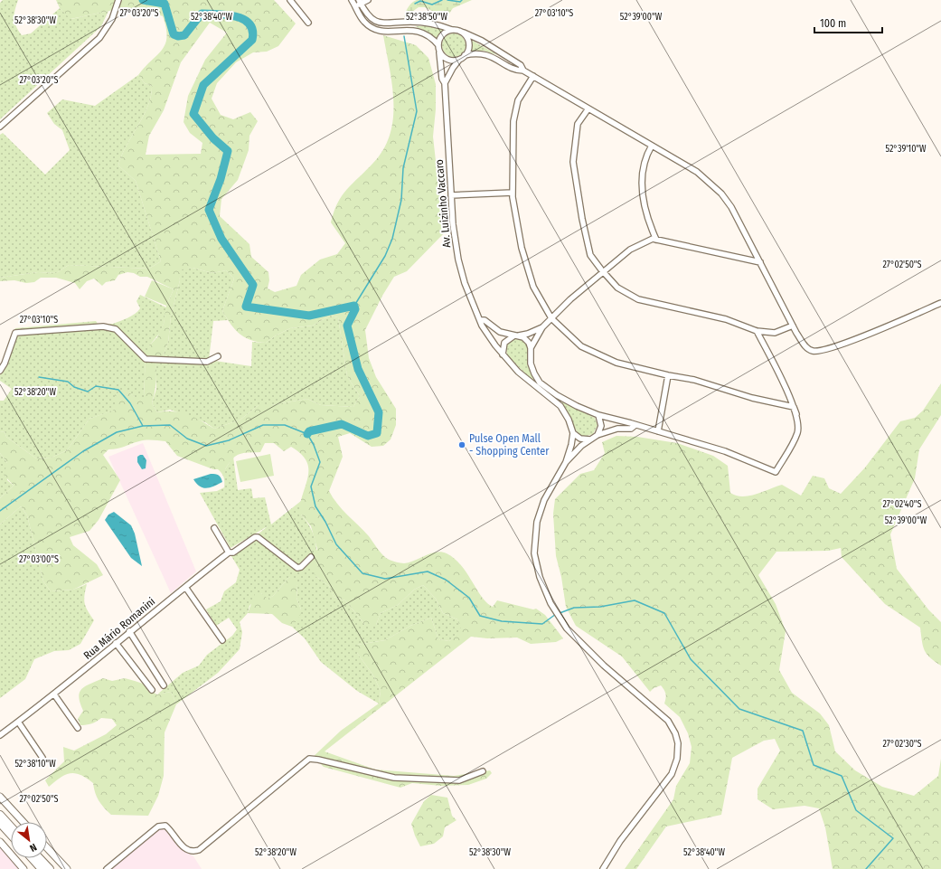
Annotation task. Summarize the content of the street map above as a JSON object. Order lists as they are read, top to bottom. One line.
{"streets":{"street":["Av. Luizinho Vaccaro","Rua Mário Romanini"]},"places":["Pulse Open Mall - Shopping Center"],"scale_bar":"100 m","north":"bottom right","coordinates":["27°03'10\"S","27°03'20\"S","52°38'40\"W","52°38'50\"W","52°39'00\"W","52°38'30\"W","52°39'10\"W","27°02'50\"S","52°38'20\"W","27°02'40\"S","27°03'00\"S","27°02'30\"S","52°38'10\"W"]}
